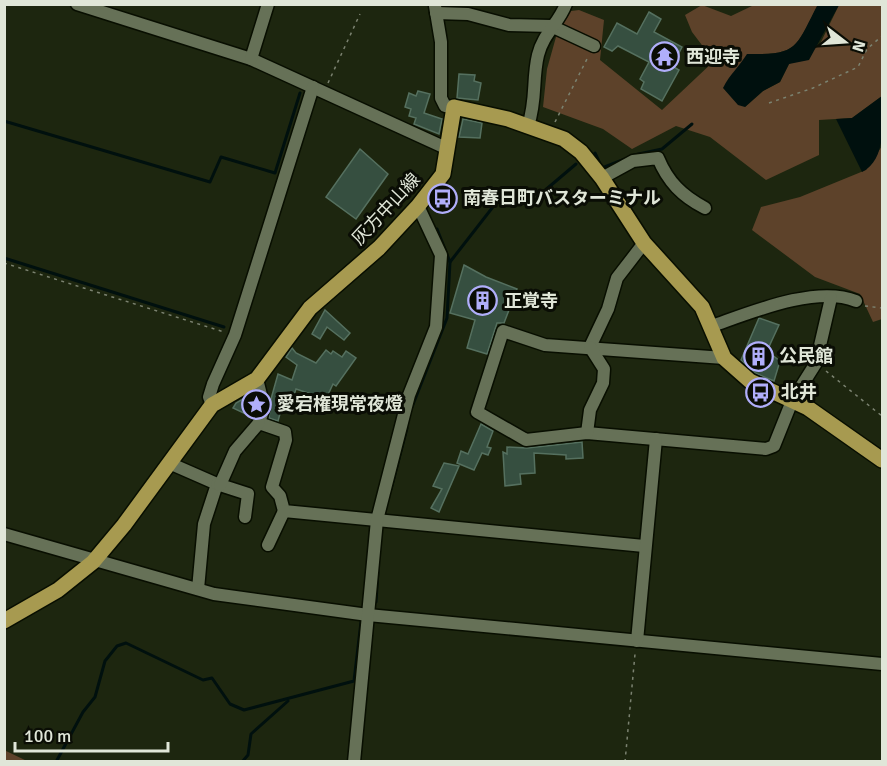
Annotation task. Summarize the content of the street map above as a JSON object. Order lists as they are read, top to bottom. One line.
{"streets":{"main road":["灰方中山線"]},"places":{"temple":["西迎寺"],"bus stop":["南春日町バスターミナル","北井"],"building":["正覚寺","公民館"],"place":["愛宕権現常夜燈"]},"scale_bar":"100 m","north":"right"}
